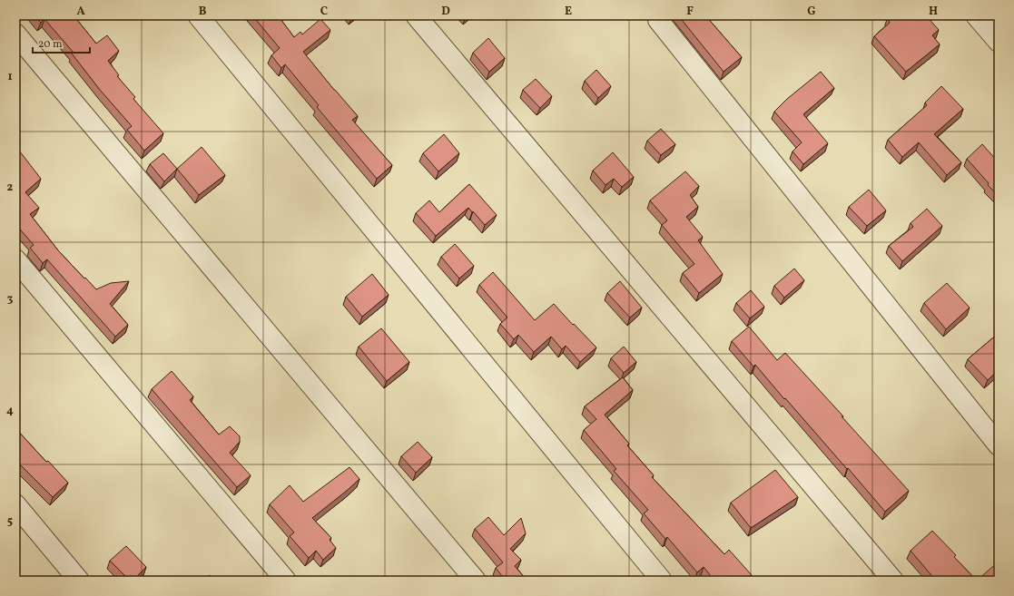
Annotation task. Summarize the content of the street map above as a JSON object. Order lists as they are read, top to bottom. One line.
{"scale_bar":"20 m","grid":{"columns":["A","B","C","D","E","F","G","H"],"rows":["1","2","3","4","5"]}}
